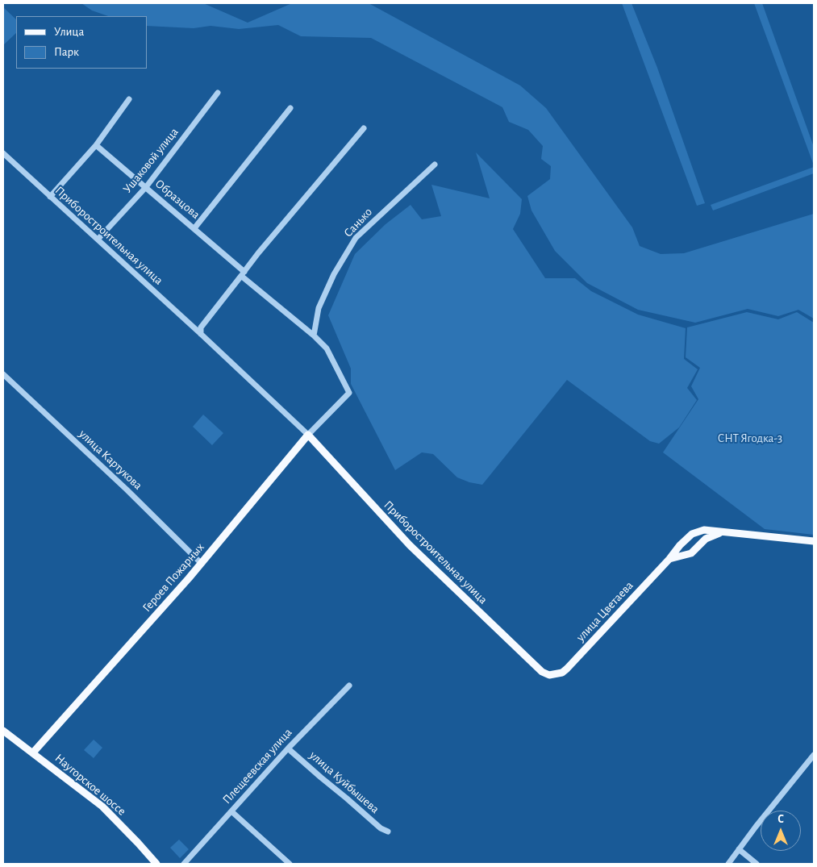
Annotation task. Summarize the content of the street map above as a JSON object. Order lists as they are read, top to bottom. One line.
{"streets":{"main road":["Приборостроительная улица","Героев Пожарных","улица Цветаева","Наугорское шоссе"],"street":["Ушаковой улица","Образцова","Санько","улица Картукова","Плещеевская улица","улица Куйбышева"]},"crossings":[["Ушаковой улица","Образцова"],["Ушаковой улица","Приборостроительная улица"],["Приборостроительная улица","Героев Пожарных"],["Приборостроительная улица","улица Цветаева"],["улица Картукова","Героев Пожарных"],["Героев Пожарных","Наугорское шоссе"],["Плещеевская улица","улица Куйбышева"]],"parks":["СНТ Ягодка-3"],"legend":["Улица","Парк"],"north":"top"}
